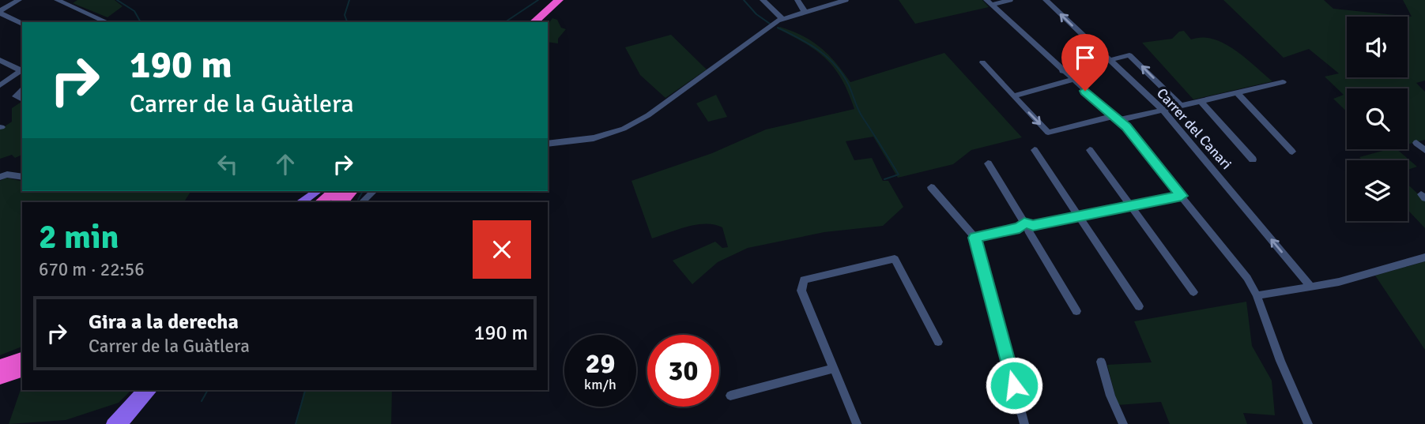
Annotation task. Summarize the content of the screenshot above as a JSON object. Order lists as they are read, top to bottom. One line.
{"streets":{"street":["Carrer del Canari"]},"page":{"turn":["190 m","Carrer de la Guàtlera"],"heading":["2 min","670 m · 22:56"],"list":[{"name":"Gira a la derecha","note":"Carrer de la Guàtlera","value":"190 m"}],"speed":"29 km/h","limit":"30"}}
